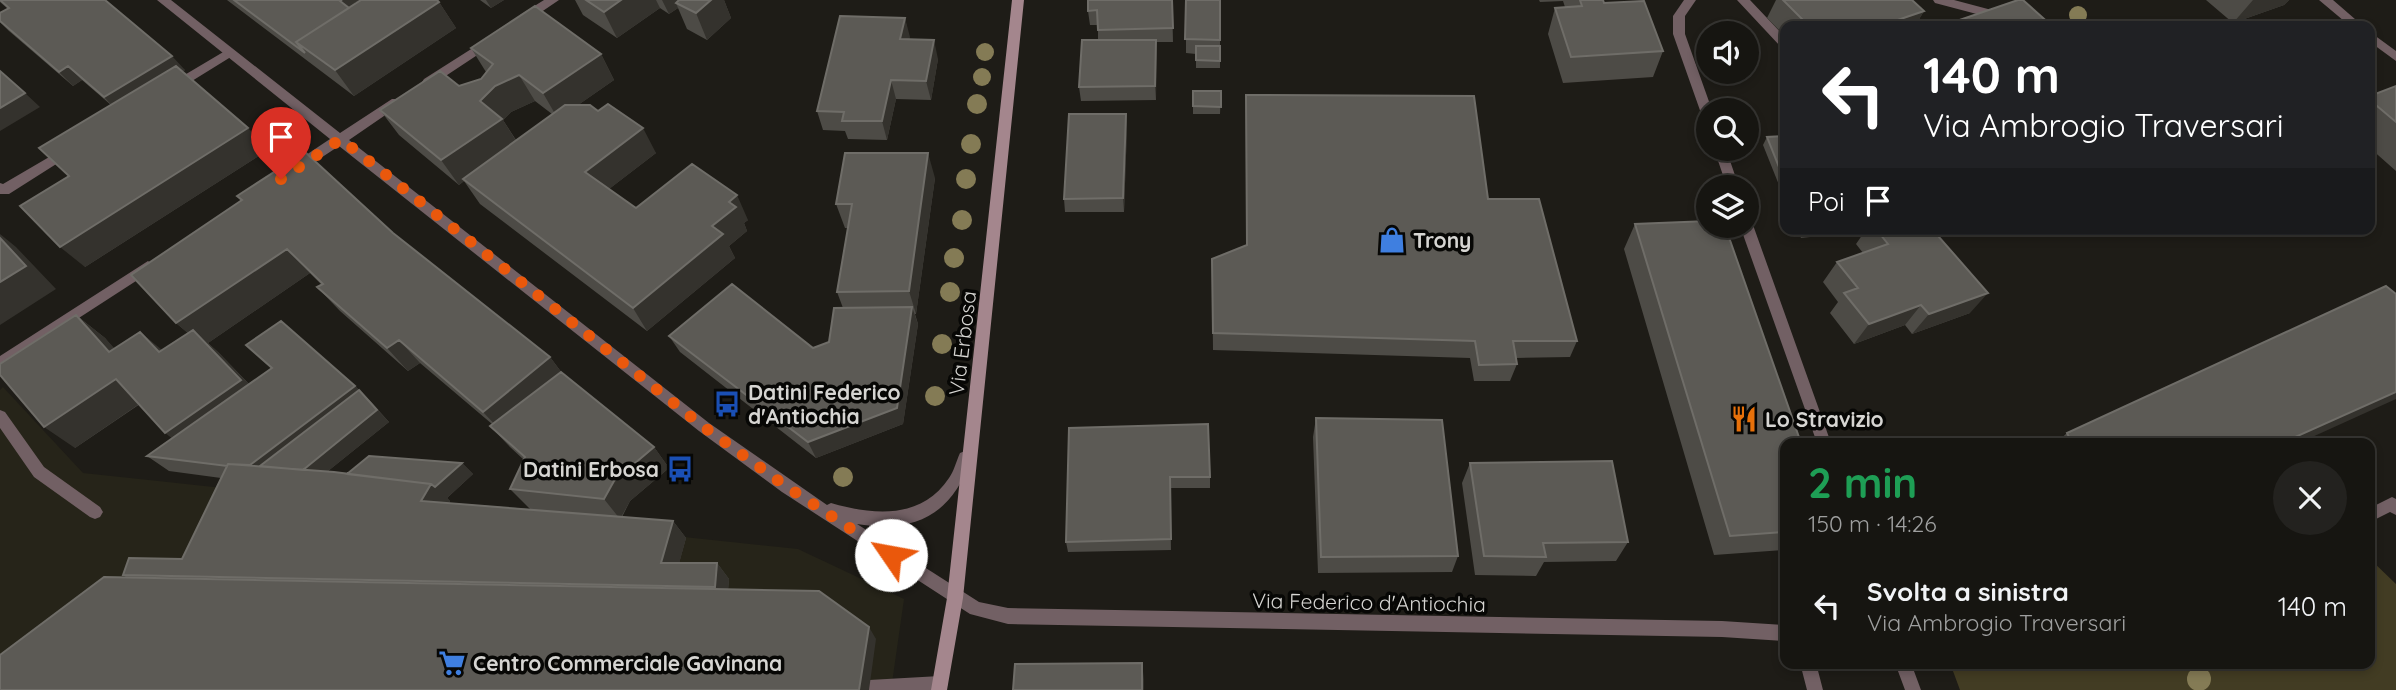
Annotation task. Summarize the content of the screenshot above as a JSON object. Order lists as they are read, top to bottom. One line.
{"streets":{"main road":["Via Erbosa"],"street":["Via Federico d'Antiochia"]},"crossings":[["Via Erbosa","Via Federico d'Antiochia"]],"places":{"shop":["Trony"],"bus stop":["Datini Federico d'Antiochia","Datini Erbosa"],"restaurant":["Lo Stravizio"],"supermarket":["Centro Commerciale Gavinana"]},"page":{"turn":["140 m","Via Ambrogio Traversari"],"then":"Poi","heading":["2 min","150 m · 14:26"],"list":[{"name":"Svolta a sinistra","note":"Via Ambrogio Traversari","value":"140 m"}]}}
